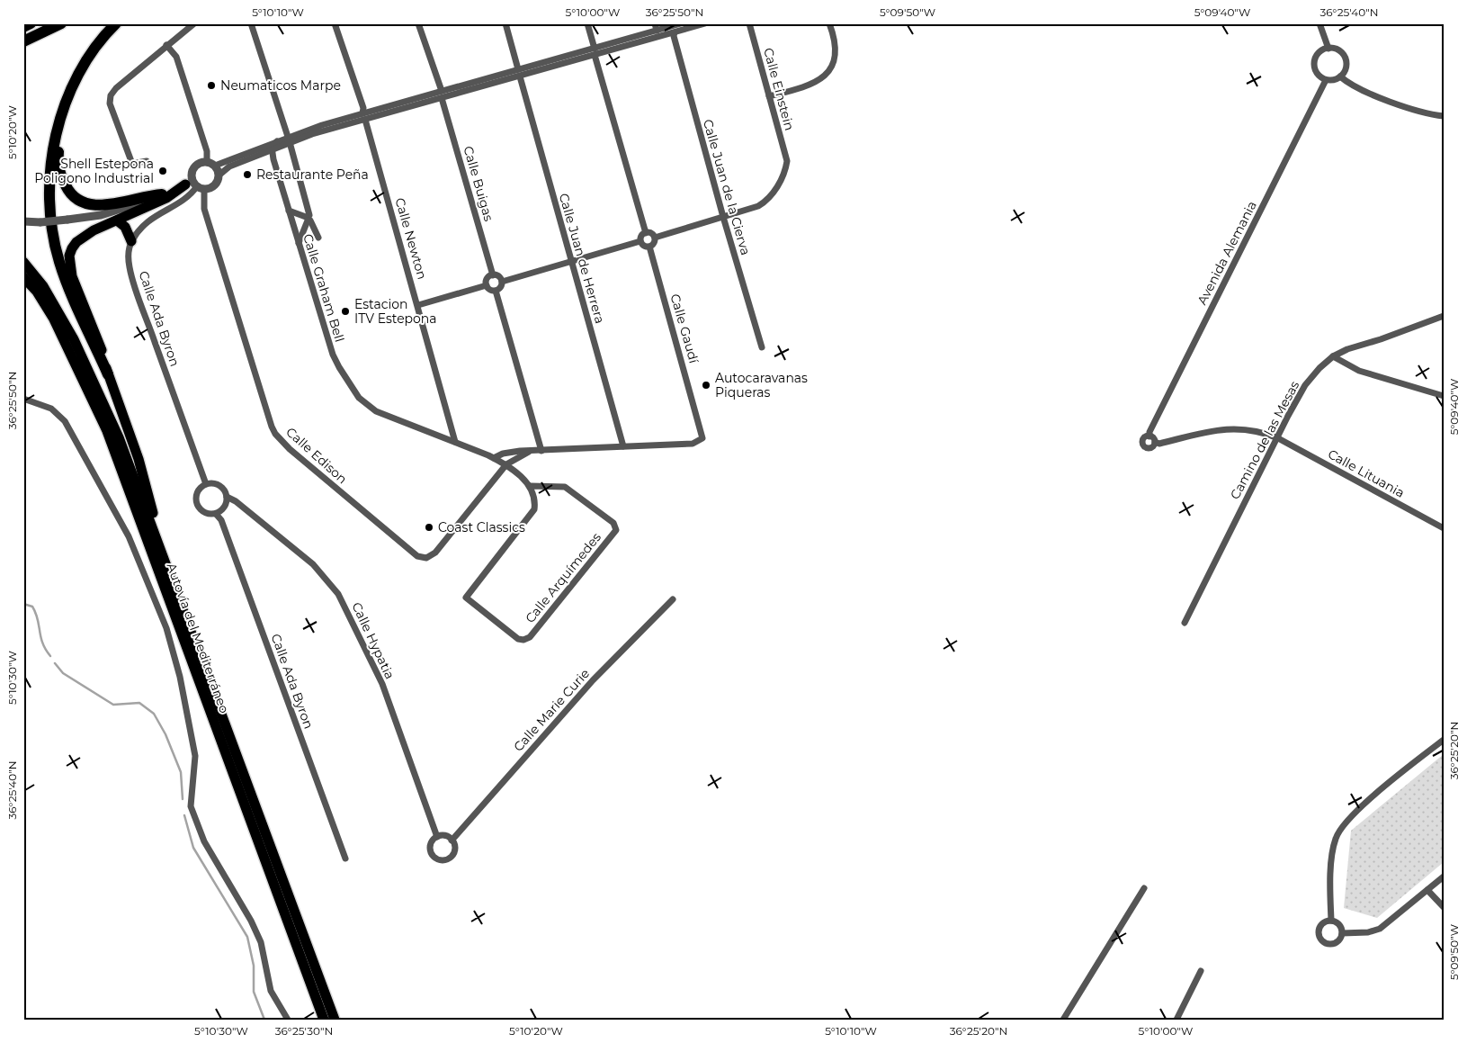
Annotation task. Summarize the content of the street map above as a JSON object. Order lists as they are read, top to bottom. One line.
{"streets":{"highway":["Autovía del Mediterráneo"],"street":["Calle Einstein","Calle Buigas","Calle Juan de la Cierva","Calle Newton","Avenida Alemania","Calle Juan de Herrera","Calle Graham Bell","Calle Ada Byron","Calle Gaudí","Camino de las Mesas","Calle Edison","Calle Lituania","Calle Arquímedes","Calle Hypatia","Calle Marie Curie"]},"crossings":[["Calle Einstein","Calle Juan de la Cierva"],["Calle Newton","Calle Graham Bell"],["Calle Juan de Herrera","Calle Gaudí"],["Calle Graham Bell","Calle Edison"],["Calle Graham Bell","Calle Arquímedes"],["Calle Ada Byron","Calle Hypatia"],["Camino de las Mesas","Calle Lituania"],["Calle Edison","Autovía del Mediterráneo"],["Calle Hypatia","Calle Marie Curie"]],"places":["Neumaticos Marpe","Shell Estepona Poligono Industrial","Restaurante Peña","Estacion ITV Estepona","Autocaravanas Piqueras","Coast Classics"],"coordinates":["5°10'10\"W","5°10'00\"W","36°25'50\"N","5°09'50\"W","5°09'40\"W","36°25'40\"N","5°10'20\"W","5°10'30\"W","36°25'20\"N","36°25'30\"N"]}
